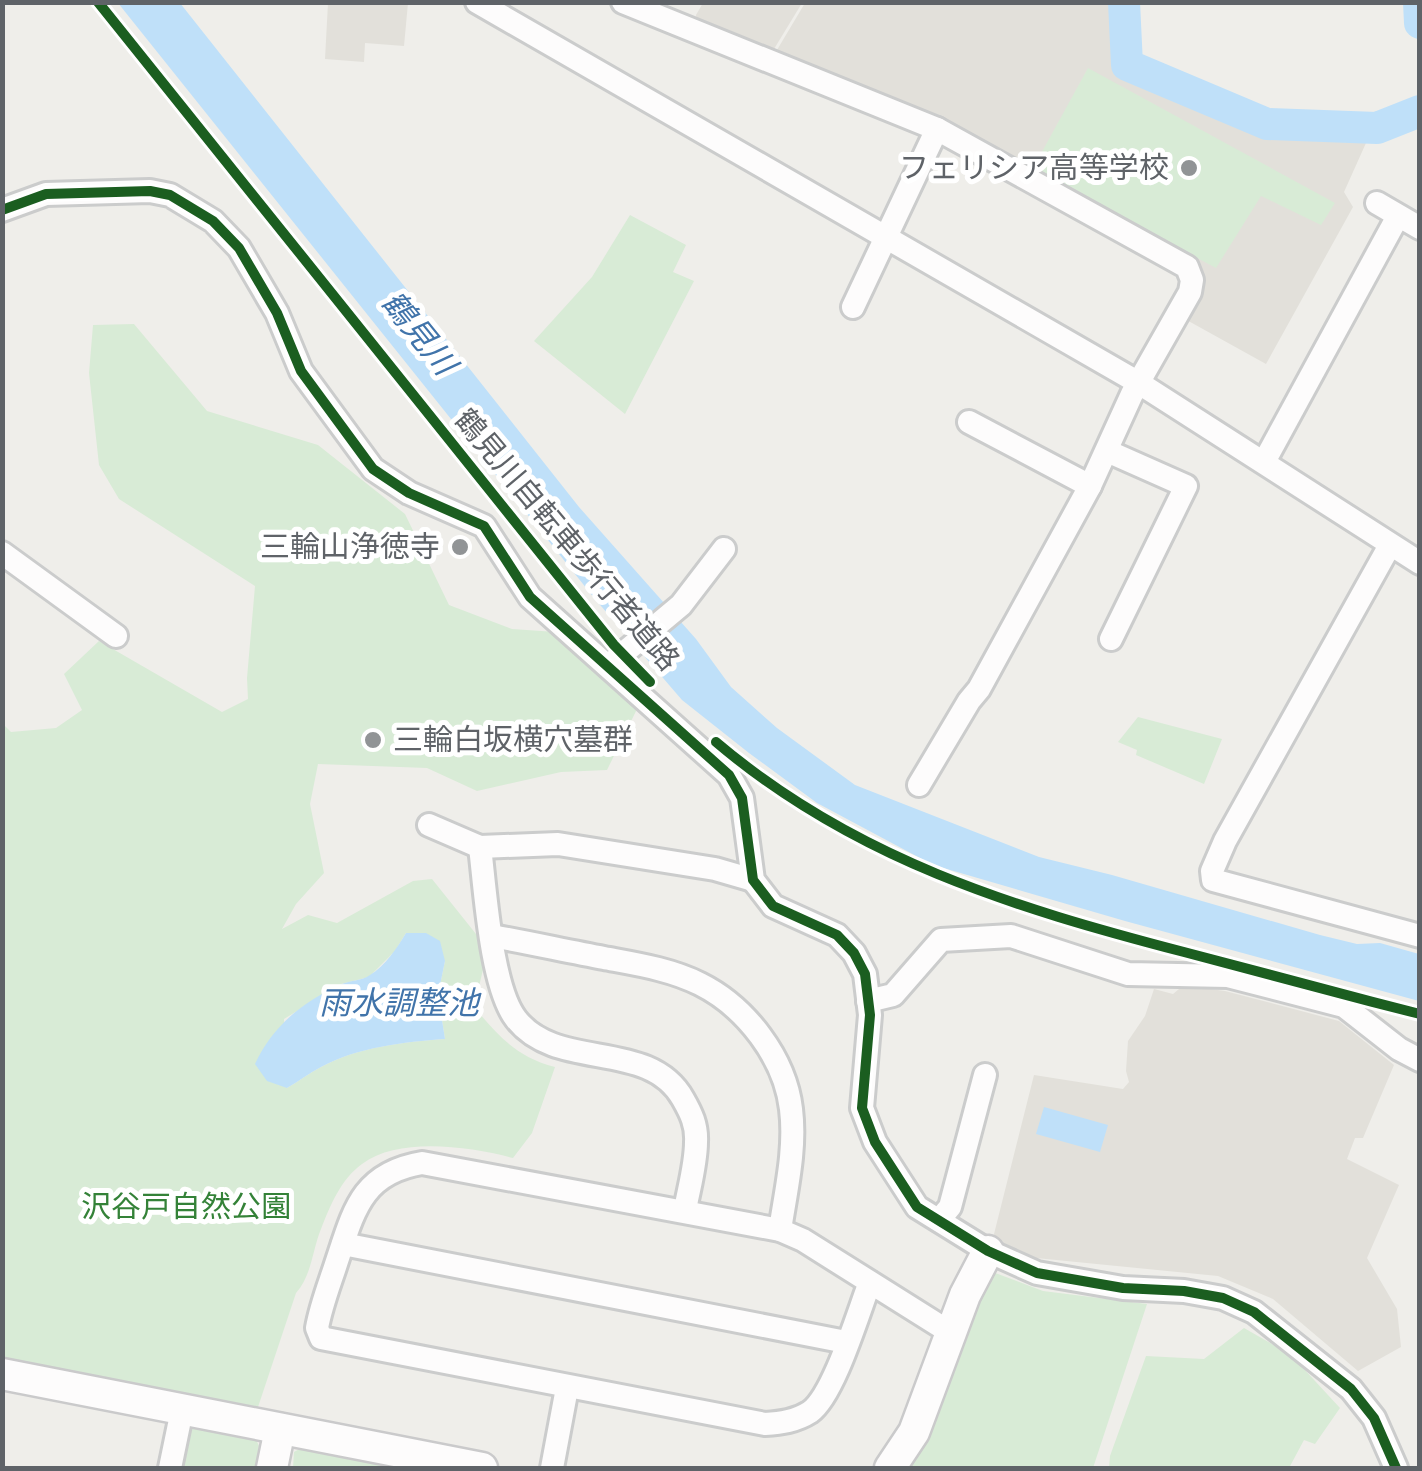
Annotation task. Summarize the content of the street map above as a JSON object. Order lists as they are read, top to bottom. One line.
{"streets":{"cycle path":["鶴見川自転車歩行者道路"]},"water":["鶴見川","雨水調整池"],"parks":["沢谷戸自然公園"],"places":["フェリシア高等学校","三輪山浄徳寺","三輪白坂横穴墓群"]}
